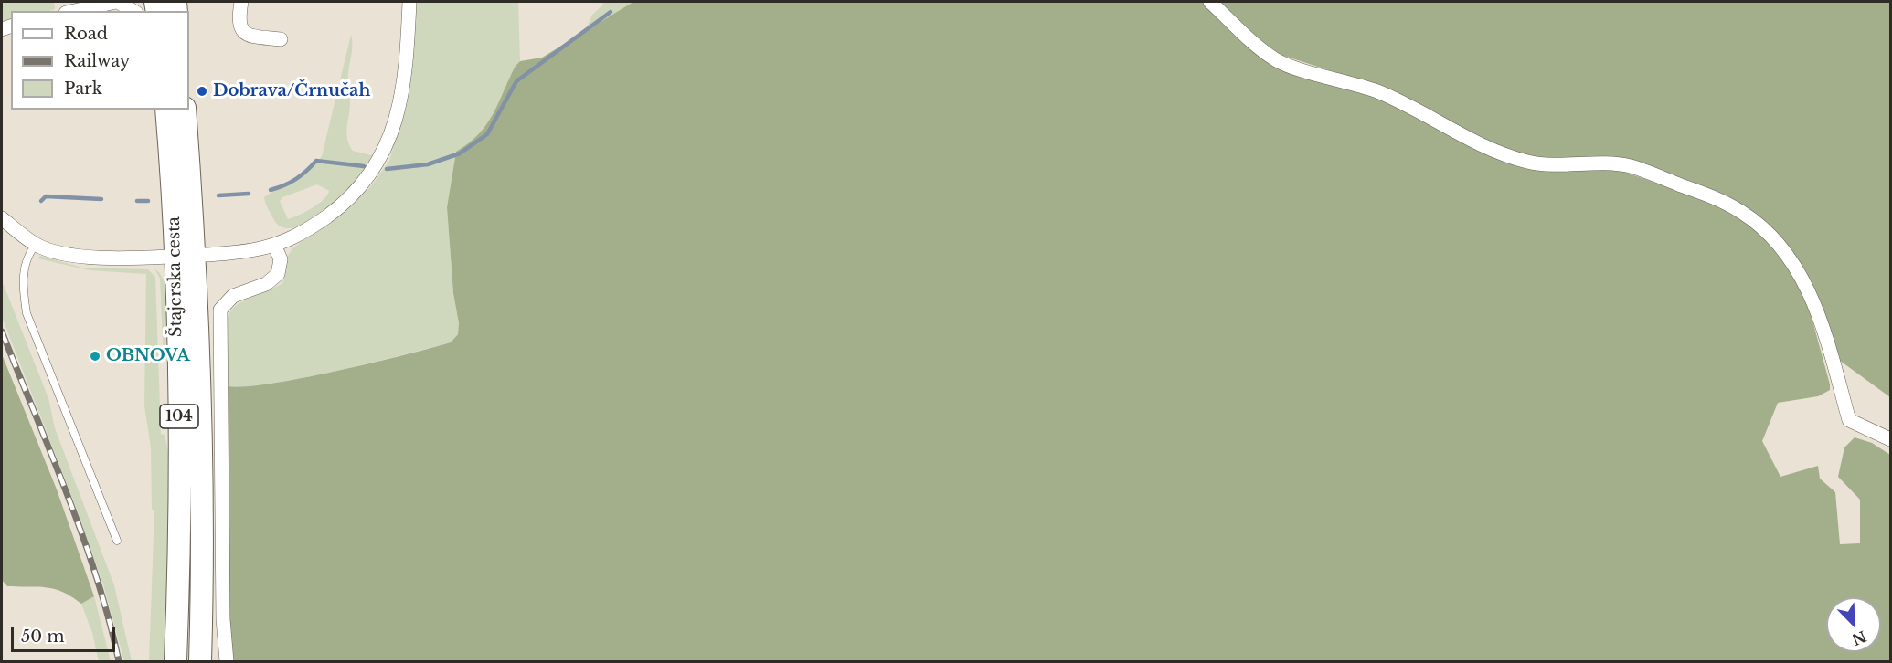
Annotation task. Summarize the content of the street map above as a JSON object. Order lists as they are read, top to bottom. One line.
{"streets":{"main road":["Štajerska cesta","104"]},"places":["Dobrava/Črnučah","OBNOVA"],"legend":["Road","Railway","Park"],"scale_bar":"50 m","north":"bottom right"}
